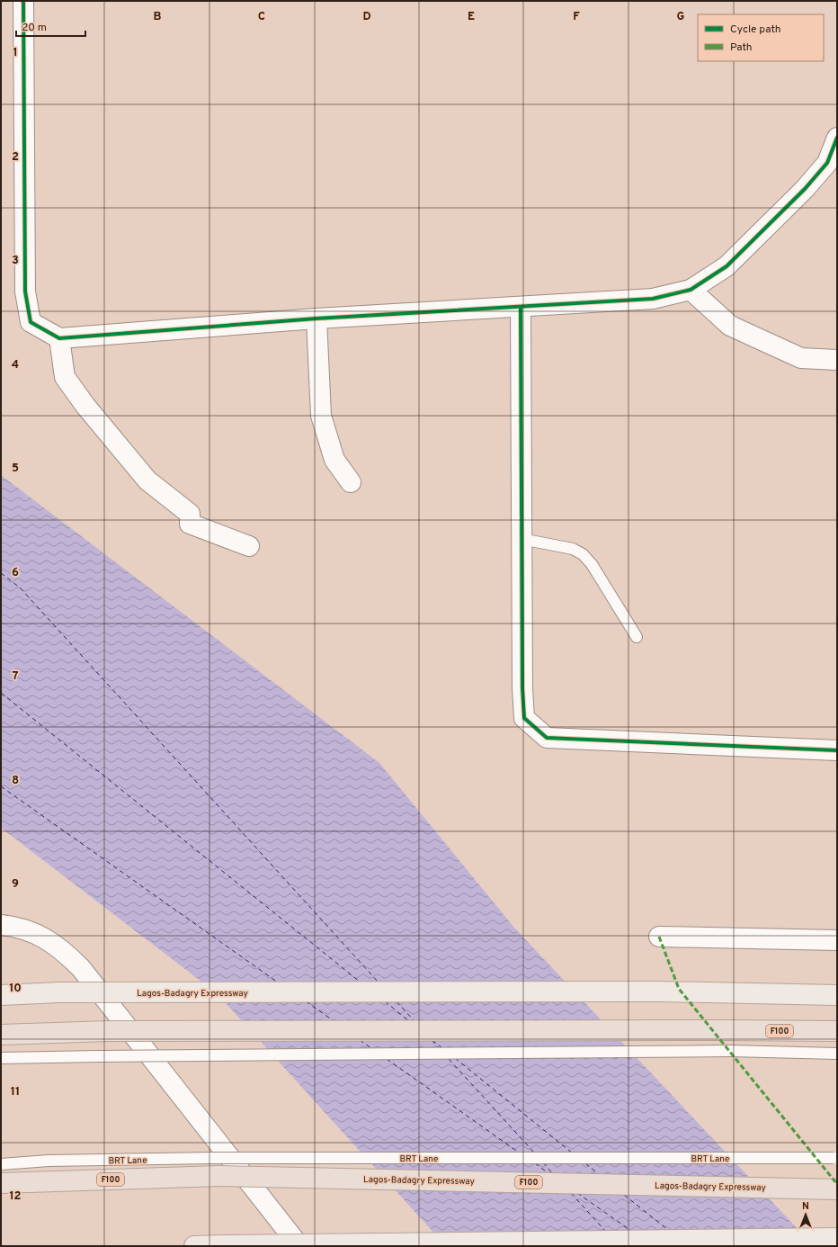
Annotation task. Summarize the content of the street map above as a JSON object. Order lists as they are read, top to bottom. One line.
{"streets":{"highway":["Lagos-Badagry Expressway","F100"],"lane":["BRT Lane"]},"legend":["Cycle path","Path"],"scale_bar":"20 m","north":"top","grid":{"columns":["B","C","D","E","F","G"],"rows":["1","2","3","4","5","6","7","8","9","10","11","12"]}}
